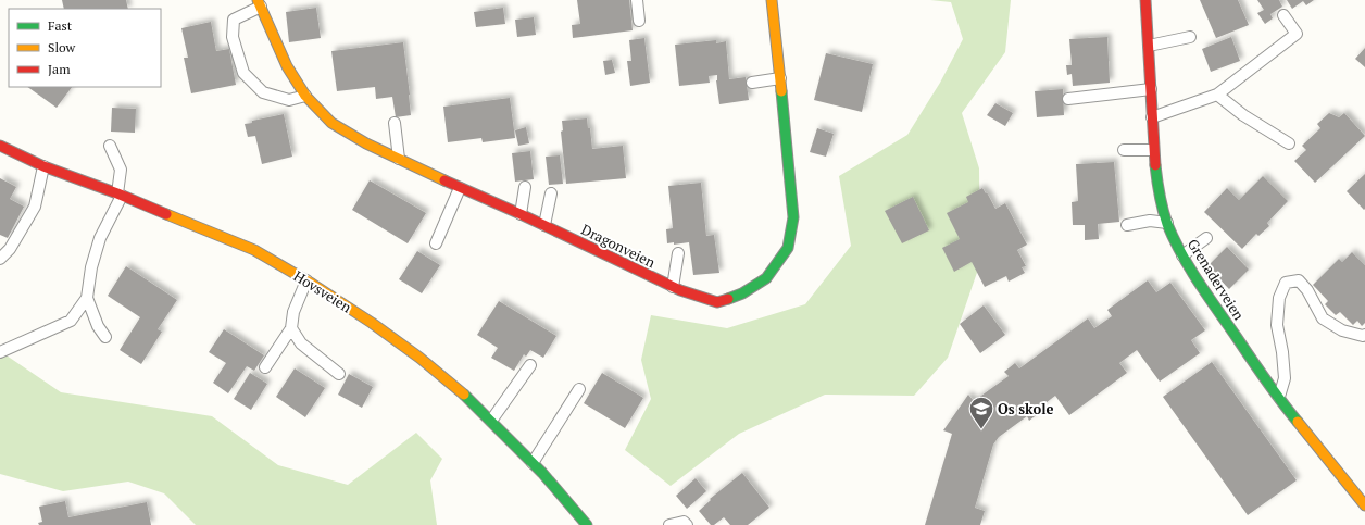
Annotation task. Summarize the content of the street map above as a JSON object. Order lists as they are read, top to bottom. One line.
{"streets":{"street":["Dragonveien","Grenaderveien","Hovsveien"]},"places":{"school or university":["Os skole"]},"legend":["Fast","Slow","Jam"]}
